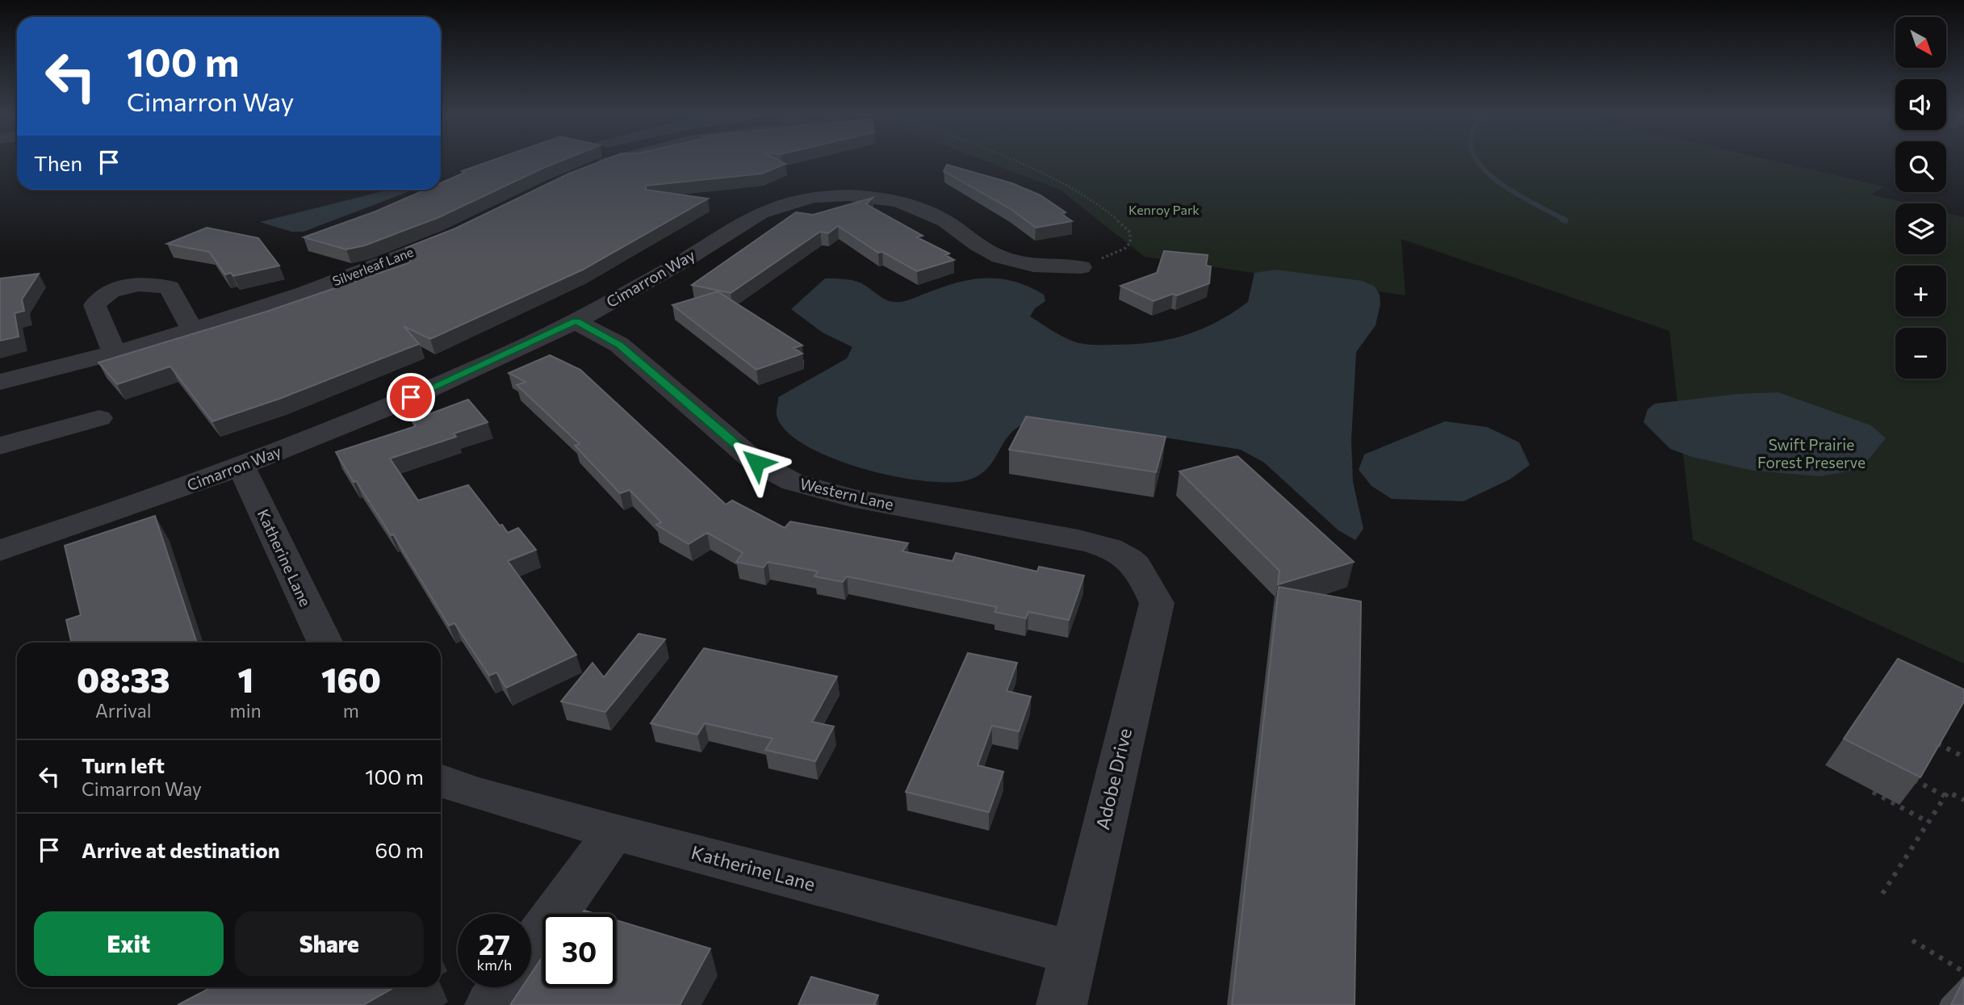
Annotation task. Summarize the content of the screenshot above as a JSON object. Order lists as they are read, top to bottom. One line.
{"streets":{"street":["Silverleaf Lane","Cimarron Way","Western Lane","Katherine Lane","Adobe Drive"]},"crossings":[["Cimarron Way","Western Lane"],["Cimarron Way","Katherine Lane"],["Western Lane","Adobe Drive"],["Katherine Lane","Adobe Drive"]],"parks":["Kenroy Park","Swift Prairie Forest Preserve"],"north":"bottom right","page":{"map_buttons":["+","−"],"turn":["100 m","Cimarron Way"],"then":"Then","eta":["08:33","Arrival","1","min","160","m"],"list":[{"name":"Turn left","note":"Cimarron Way","value":"100 m"},{"name":"Arrive at destination","value":"60 m"}],"buttons":["Exit","Share"],"speed":"27 km/h","limit":"30"}}
